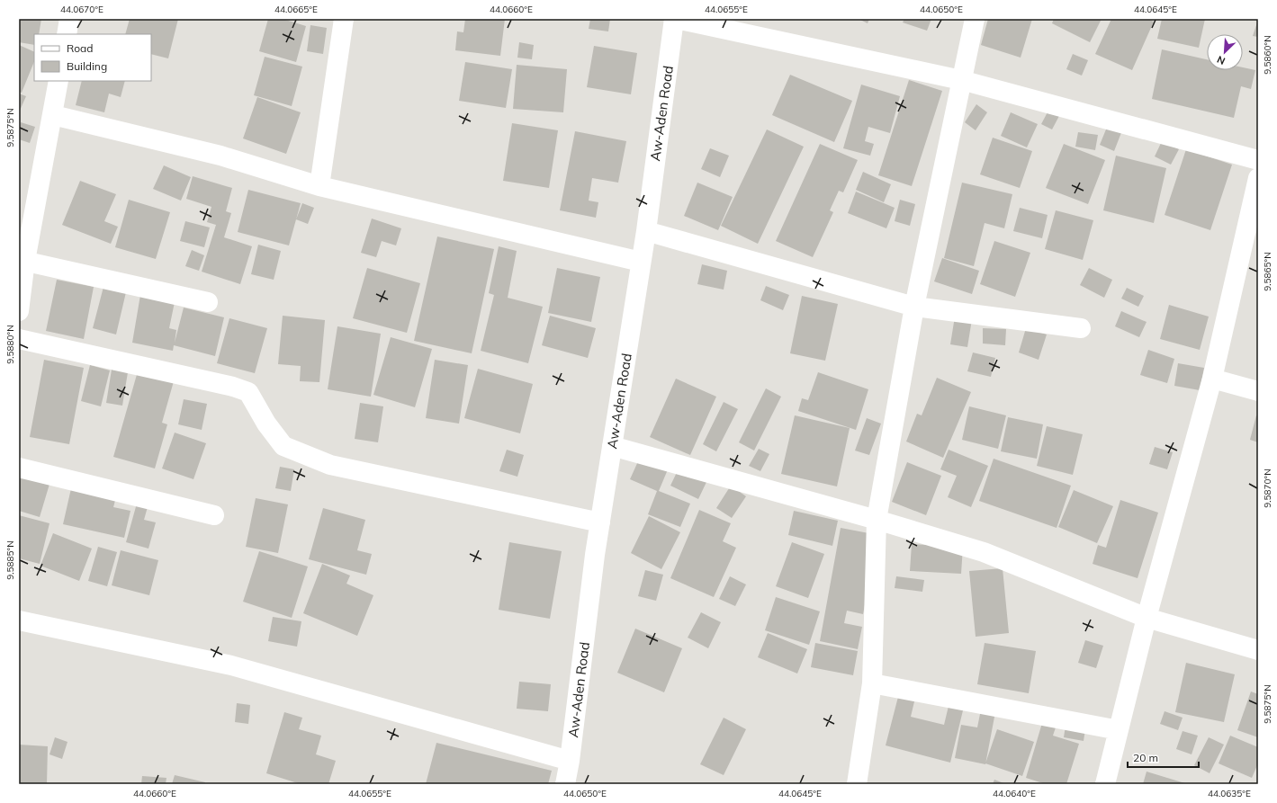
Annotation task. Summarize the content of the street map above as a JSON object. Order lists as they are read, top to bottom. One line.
{"streets":{"street":["Aw-Aden Road"]},"legend":["Road","Building"],"scale_bar":"20 m","north":"bottom left","coordinates":["44.0670°E","44.0665°E","44.0660°E","44.0655°E","44.0650°E","44.0645°E","9.5860°N","9.5875°N","9.5865°N","9.5880°N","9.5870°N","9.5885°N","44.0640°E","44.0635°E"]}
